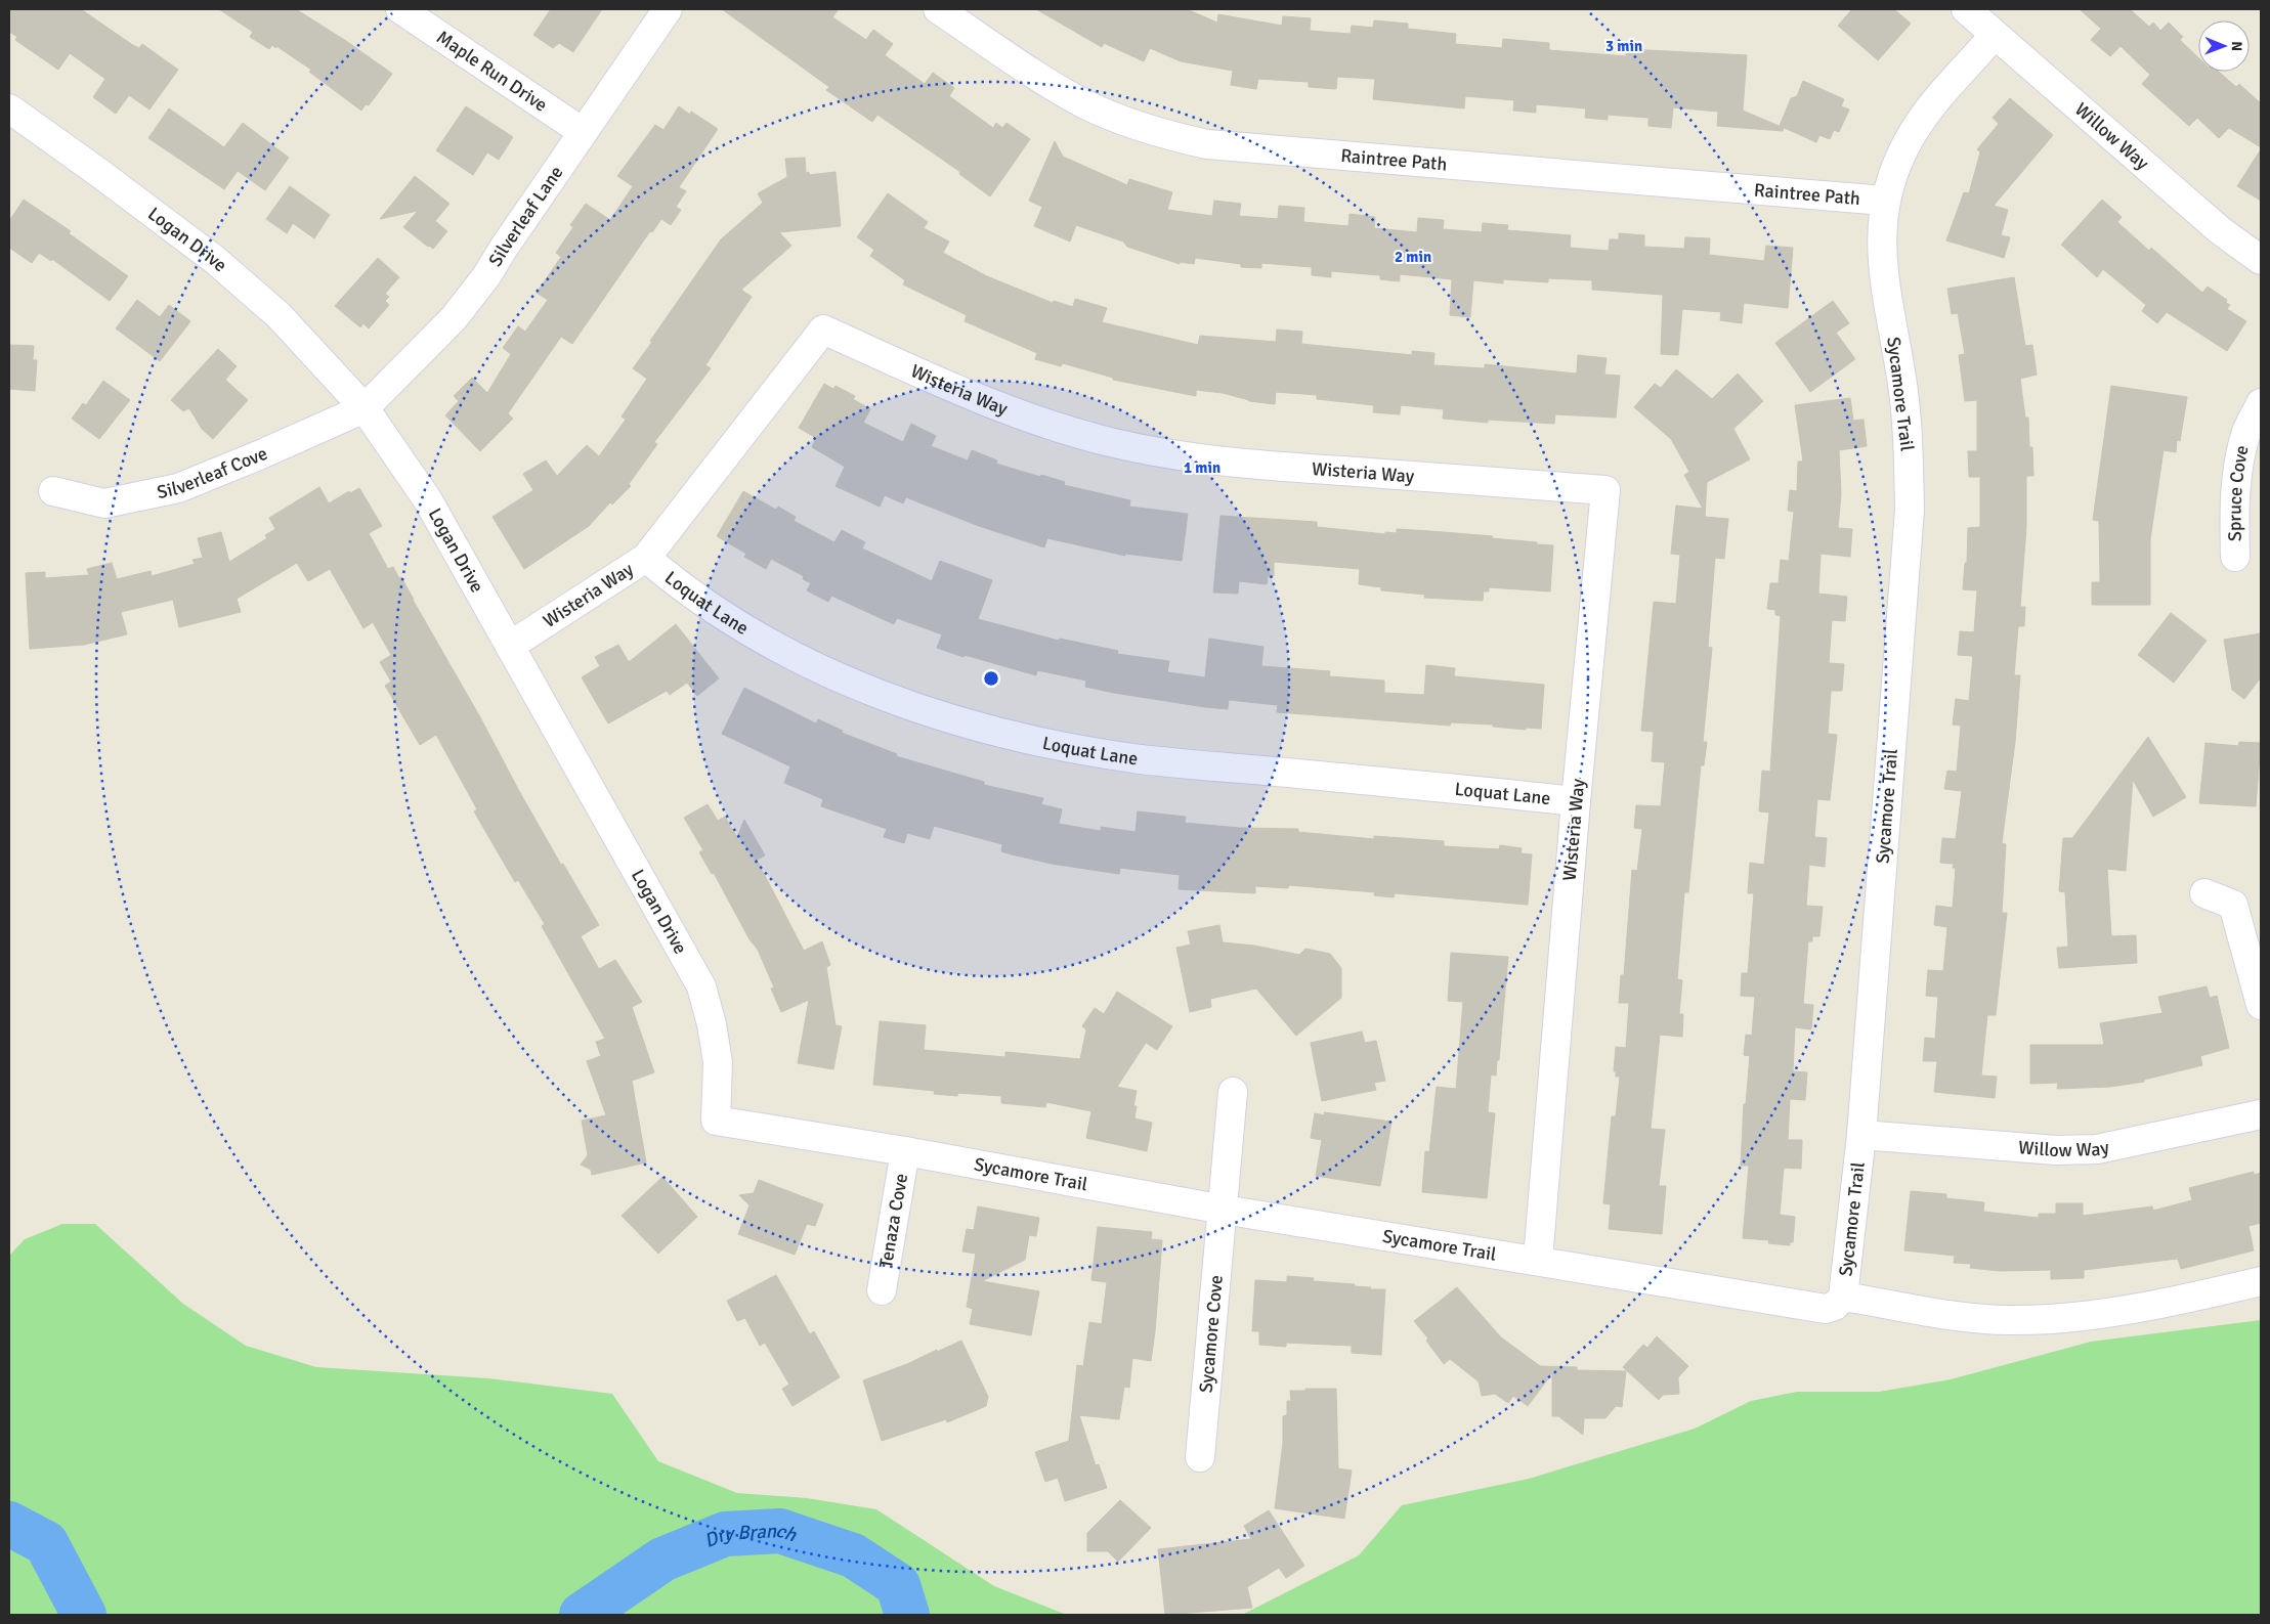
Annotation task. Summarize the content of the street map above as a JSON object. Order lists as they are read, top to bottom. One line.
{"streets":{"street":["Maple Run Drive","Willow Way","Raintree Path","Silverleaf Lane","Logan Drive","Wisteria Way","Sycamore Trail","Silverleaf Cove","Spruce Cove","Loquat Lane","Tenaza Cove","Sycamore Cove"]},"crossings":[["Maple Run Drive","Silverleaf Lane"],["Willow Way","Sycamore Trail"],["Raintree Path","Sycamore Trail"],["Silverleaf Lane","Logan Drive"],["Silverleaf Lane","Silverleaf Cove"],["Logan Drive","Wisteria Way"],["Logan Drive","Sycamore Trail"],["Logan Drive","Silverleaf Cove"],["Wisteria Way","Sycamore Trail"],["Wisteria Way","Loquat Lane"],["Sycamore Trail","Tenaza Cove"],["Sycamore Trail","Sycamore Cove"]],"water":["Dry Branch"],"north":"right","rings":["3 min","2 min","1 min"]}
